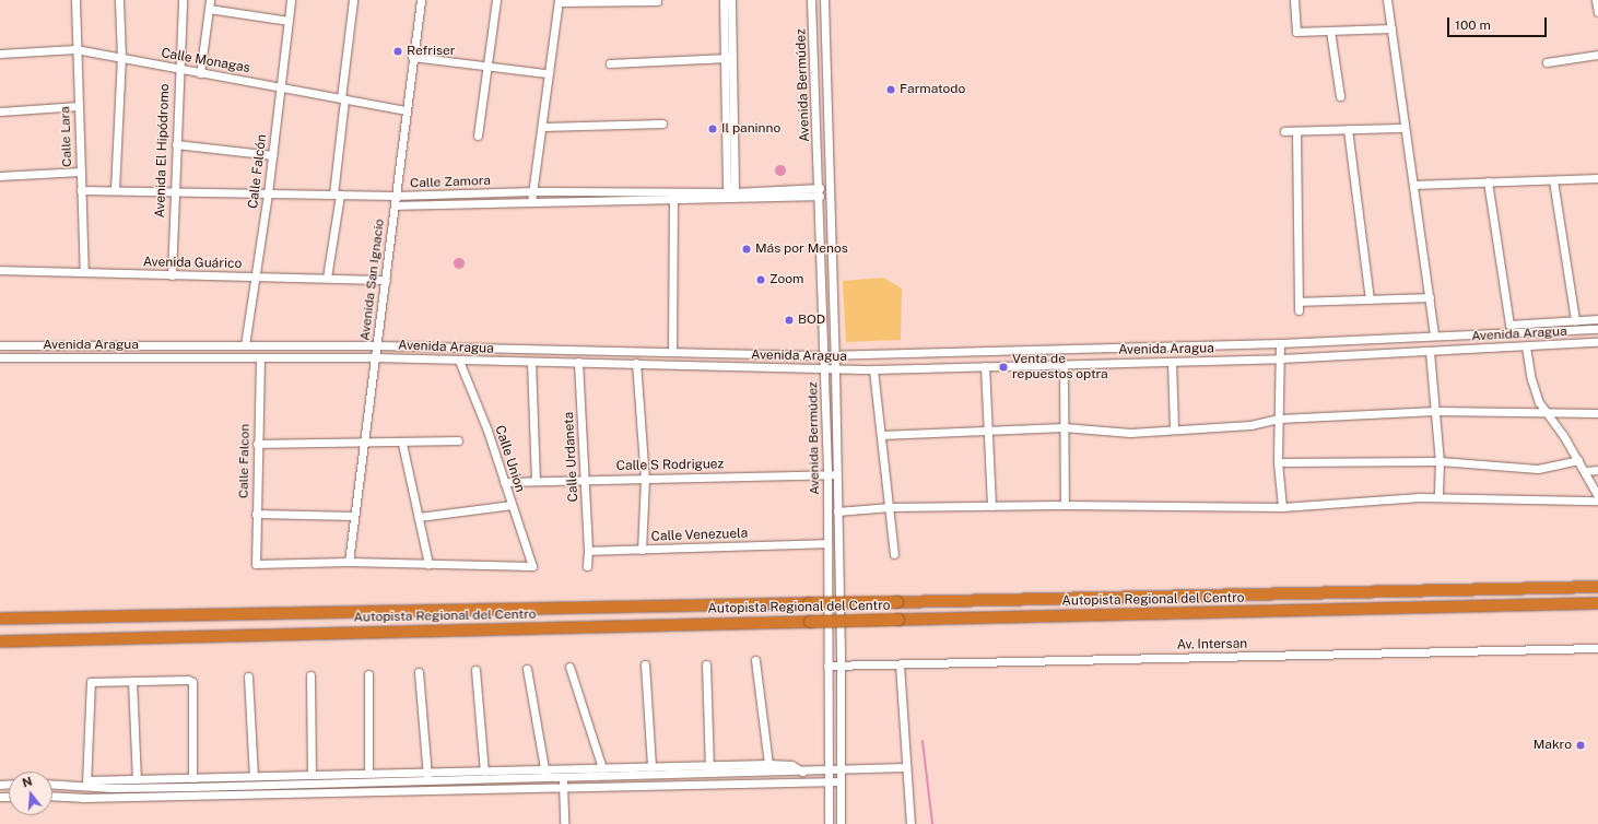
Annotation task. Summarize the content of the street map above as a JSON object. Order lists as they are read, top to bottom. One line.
{"streets":{"highway":["Autopista Regional del Centro"],"street":["Calle Monagas","Avenida Bermúdez","Calle Lara","Avenida El Hipódromo","Calle Falcón","Calle Zamora","Avenida Guárico","Avenida San Ignacio","Avenida Aragua","Calle Urdaneta","Calle Union","Calle Falcon","Calle S Rodriguez","Calle Venezuela","Av. Intersan"]},"crossings":[["Calle Monagas","Calle Lara"],["Calle Monagas","Avenida El Hipódromo"],["Calle Monagas","Calle Falcón"],["Calle Monagas","Avenida San Ignacio"],["Avenida Bermúdez","Calle Zamora"],["Avenida Bermúdez","Avenida Aragua"],["Avenida Bermúdez","Calle S Rodriguez"],["Avenida Bermúdez","Calle Venezuela"],["Avenida Bermúdez","Av. Intersan"],["Calle Lara","Calle Zamora"],["Calle Lara","Avenida Guárico"],["Avenida El Hipódromo","Calle Zamora"],["Avenida El Hipódromo","Avenida Guárico"],["Calle Falcón","Calle Zamora"],["Calle Falcón","Avenida Guárico"],["Calle Falcón","Avenida Aragua"],["Calle Zamora","Avenida San Ignacio"],["Avenida Guárico","Avenida San Ignacio"],["Avenida San Ignacio","Avenida Aragua"],["Avenida San Ignacio","Calle Falcon"],["Avenida Aragua","Calle Urdaneta"],["Avenida Aragua","Calle Union"],["Avenida Aragua","Calle Falcon"],["Calle Urdaneta","Calle S Rodriguez"],["Calle Urdaneta","Calle Venezuela"],["Calle Union","Calle S Rodriguez"]],"places":["Refriser","Farmatodo","Il paninno","Más por Menos","Zoom","BOD","Venta de repuestos optra","Makro"],"scale_bar":"100 m","north":"top"}
